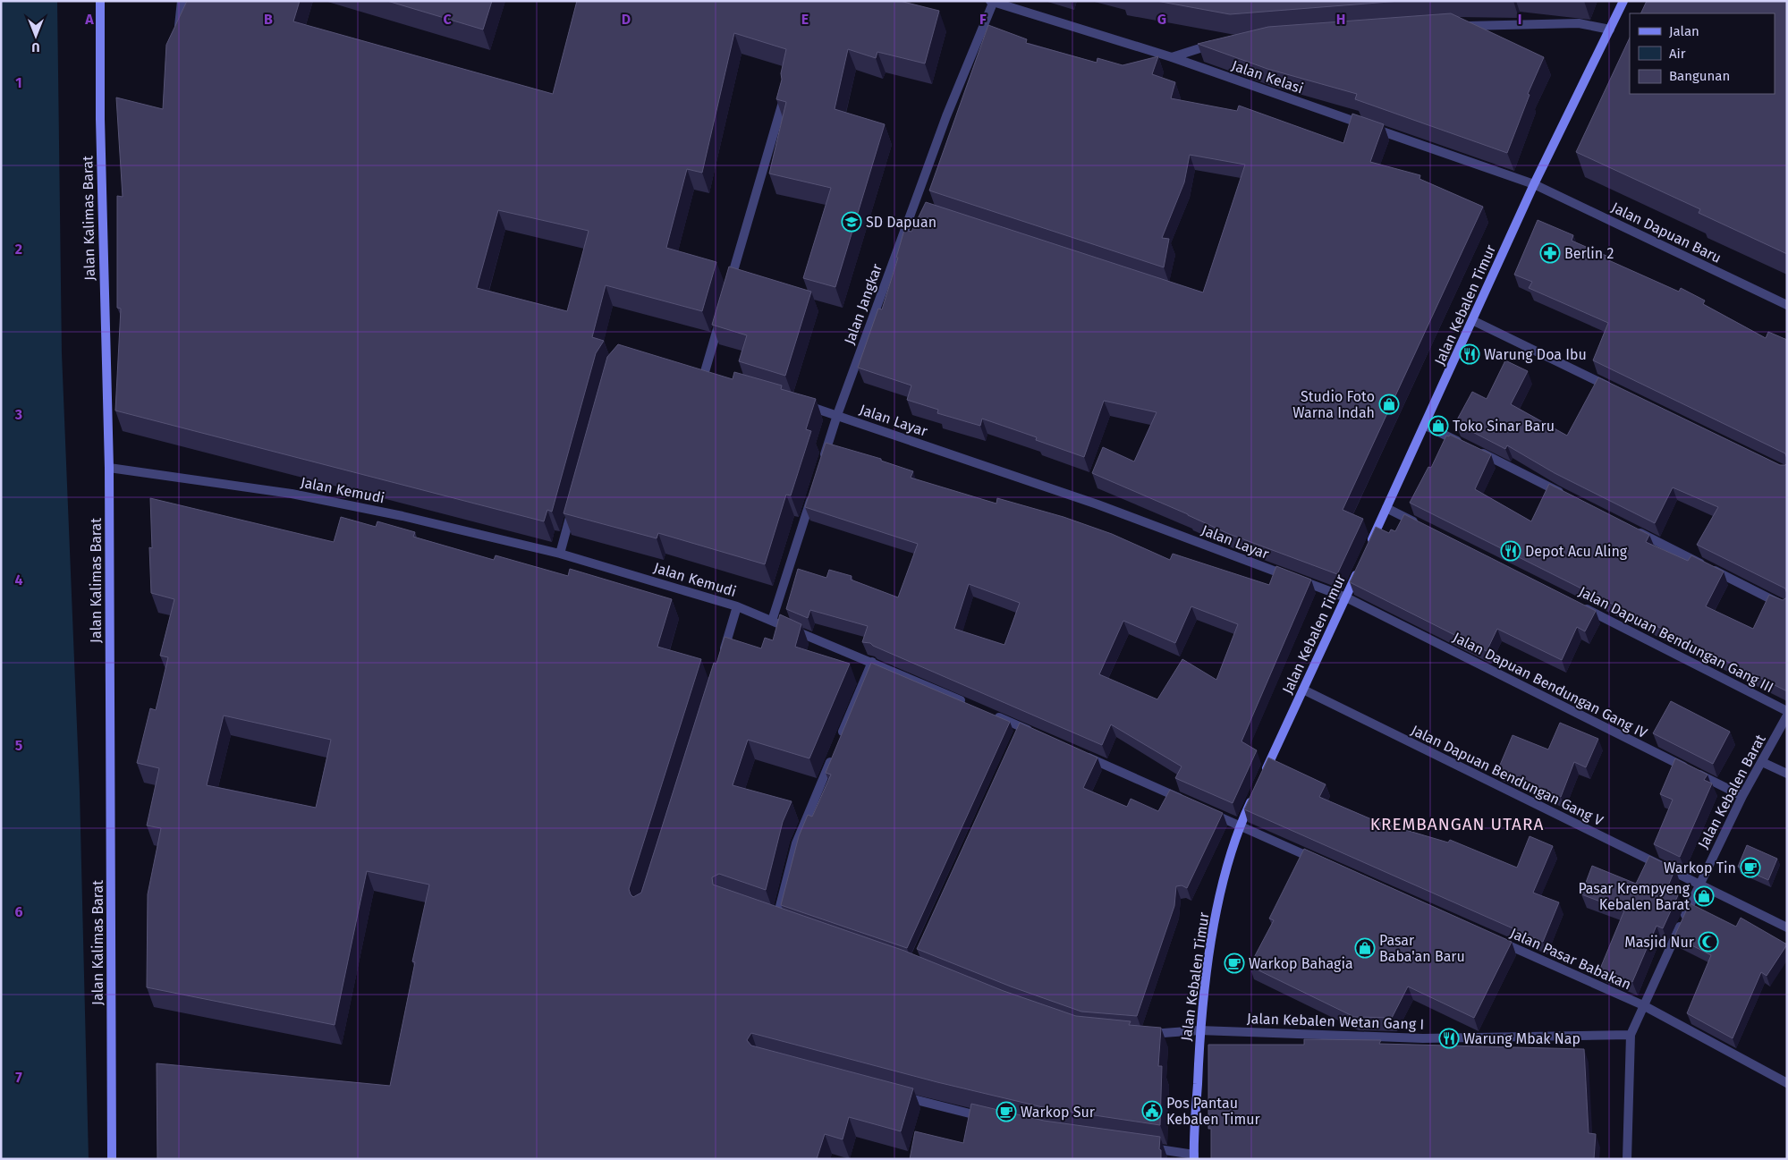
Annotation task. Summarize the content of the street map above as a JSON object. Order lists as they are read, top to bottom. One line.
{"streets":{"street":["Jalan Kelasi","Jalan Kalimas Barat","Jalan Dapuan Baru","Jalan Jangkar","Jalan Kebalen Timur","Jalan Layar","Jalan Kemudi","Jalan Dapuan Bendungan Gang III","Jalan Dapuan Bendungan Gang IV","Jalan Dapuan Bendungan Gang V","Jalan Kebalen Barat","Jalan Pasar Babakan","Jalan Kebalen Wetan Gang I"]},"crossings":[["Jalan Kelasi","Jalan Dapuan Baru"],["Jalan Kelasi","Jalan Jangkar"],["Jalan Kelasi","Jalan Kebalen Timur"],["Jalan Kalimas Barat","Jalan Kemudi"],["Jalan Dapuan Baru","Jalan Kebalen Timur"],["Jalan Jangkar","Jalan Layar"],["Jalan Kebalen Timur","Jalan Layar"],["Jalan Kebalen Timur","Jalan Dapuan Bendungan Gang IV"],["Jalan Kebalen Timur","Jalan Dapuan Bendungan Gang V"],["Jalan Kebalen Timur","Jalan Kebalen Wetan Gang I"],["Jalan Layar","Jalan Dapuan Bendungan Gang IV"],["Jalan Dapuan Bendungan Gang IV","Jalan Kebalen Barat"],["Jalan Dapuan Bendungan Gang V","Jalan Kebalen Barat"],["Jalan Kebalen Barat","Jalan Pasar Babakan"],["Jalan Kebalen Barat","Jalan Kebalen Wetan Gang I"]],"districts":["KREMBANGAN UTARA"],"places":{"school or university":["SD Dapuan"],"pharmacy":["Berlin 2"],"restaurant":["Warung Doa Ibu","Depot Acu Aling","Warung Mbak Nap"],"shop":["Studio Foto Warna Indah","Toko Sinar Baru","Pasar Krempyeng Kebalen Barat","Pasar Baba'an Baru"],"cafe":["Warkop Tin","Warkop Bahagia","Warkop Sur"],"mosque":["Masjid Nur"],"public building":["Pos Pantau Kebalen Timur"]},"legend":["Jalan","Air","Bangunan"],"north":"bottom","grid":{"columns":["A","B","C","D","E","F","G","H","I"],"rows":["1","2","3","4","5","6","7"]}}
